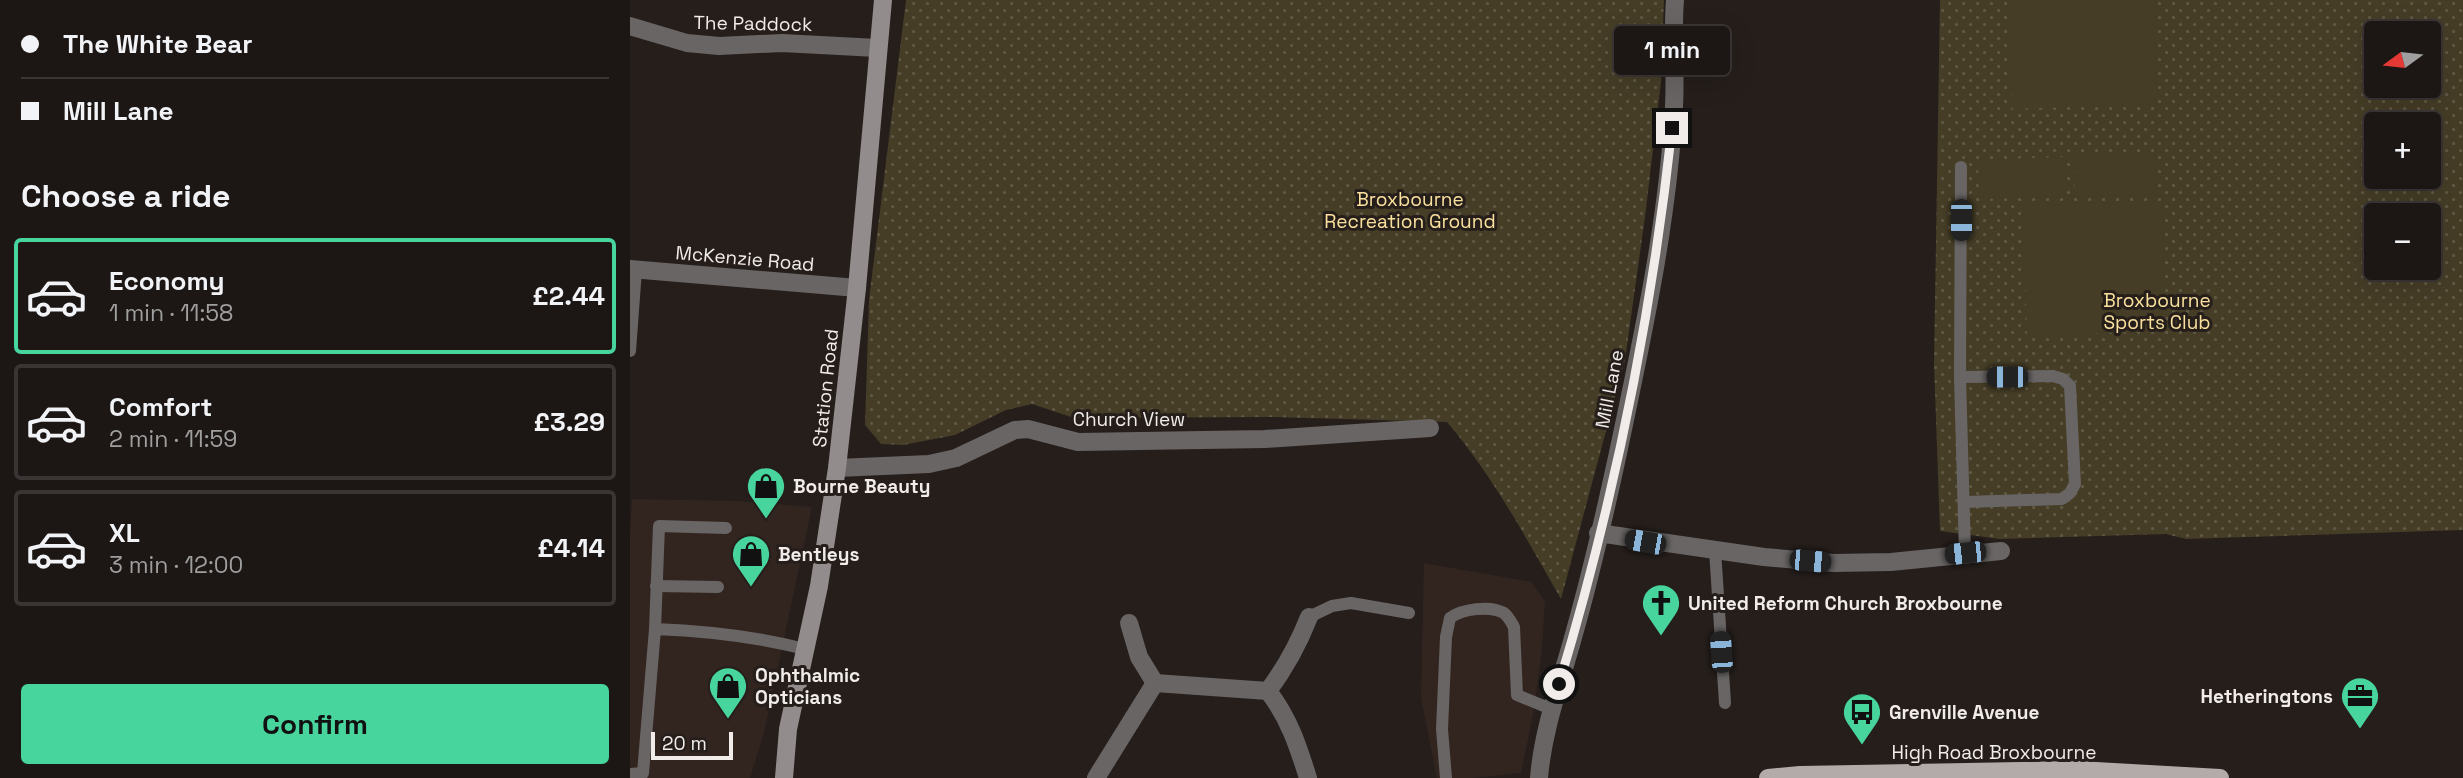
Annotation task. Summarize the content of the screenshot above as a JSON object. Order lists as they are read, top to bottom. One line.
{"streets":{"main road":["Station Road","High Road Broxbourne"],"street":["The Paddock","McKenzie Road","Mill Lane","Church View"]},"crossings":[["The Paddock","Station Road"],["McKenzie Road","Station Road"],["Station Road","Church View"]],"parks":["Broxbourne Recreation Ground","Broxbourne Sports Club"],"places":{"shop":["Bourne Beauty","Bentleys","Ophthalmic Opticians"],"church":["United Reform Church Broxbourne"],"office":["Hetheringtons"],"bus stop":["Grenville Avenue"]},"scale_bar":"20 m","north":"left","page":{"banner":["The White Bear","Mill Lane"],"map_buttons":["+","−"],"bubble":"1 min","heading":"Choose a ride","list":[{"name":"Economy","note":"1 min · 11:58","value":"£2.44"},{"name":"Comfort","note":"2 min · 11:59","value":"£3.29"},{"name":"XL","note":"3 min · 12:00","value":"£4.14"}],"buttons":"Confirm","scale":"20 m"}}
